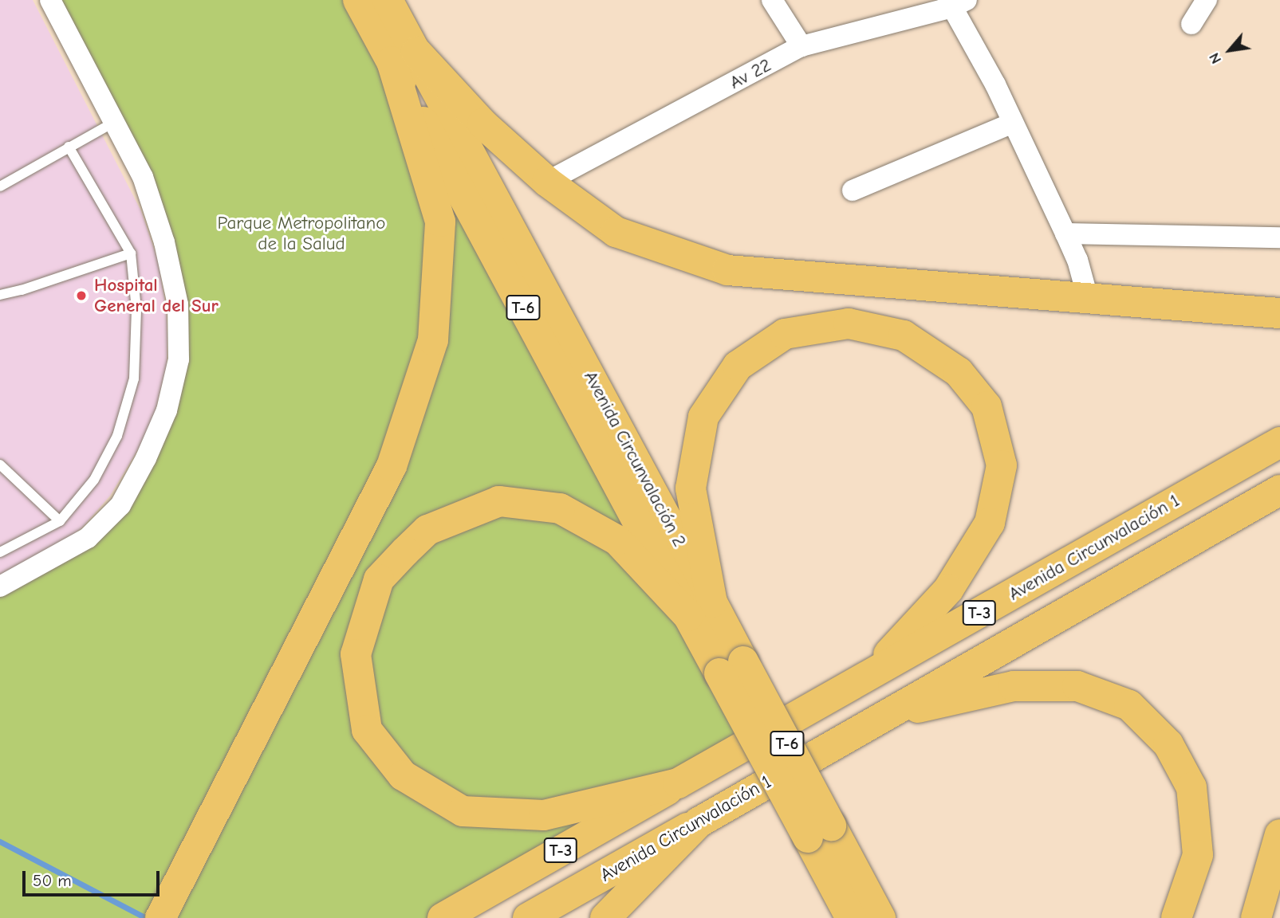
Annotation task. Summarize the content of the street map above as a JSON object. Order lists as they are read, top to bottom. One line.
{"streets":{"main road":["T-6","Avenida Circunvalación 2","Avenida Circunvalación 1","T-3"],"street":["Av 22"]},"parks":["Parque Metropolitano de la Salud"],"places":["Hospital General del Sur"],"scale_bar":"50 m","north":"bottom left"}
